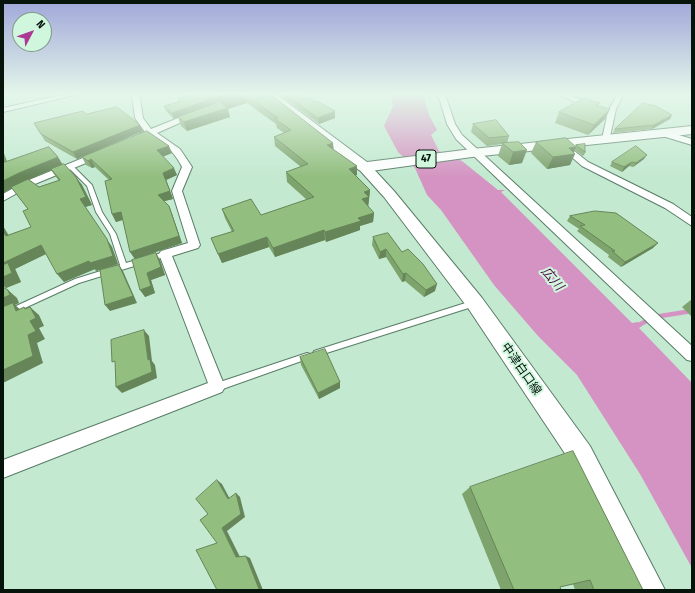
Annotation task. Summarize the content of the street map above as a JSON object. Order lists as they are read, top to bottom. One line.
{"streets":{"main road":["47","中津白口線"]},"crossings":[["47","中津白口線"]],"water":["広川"],"north":"top right"}
